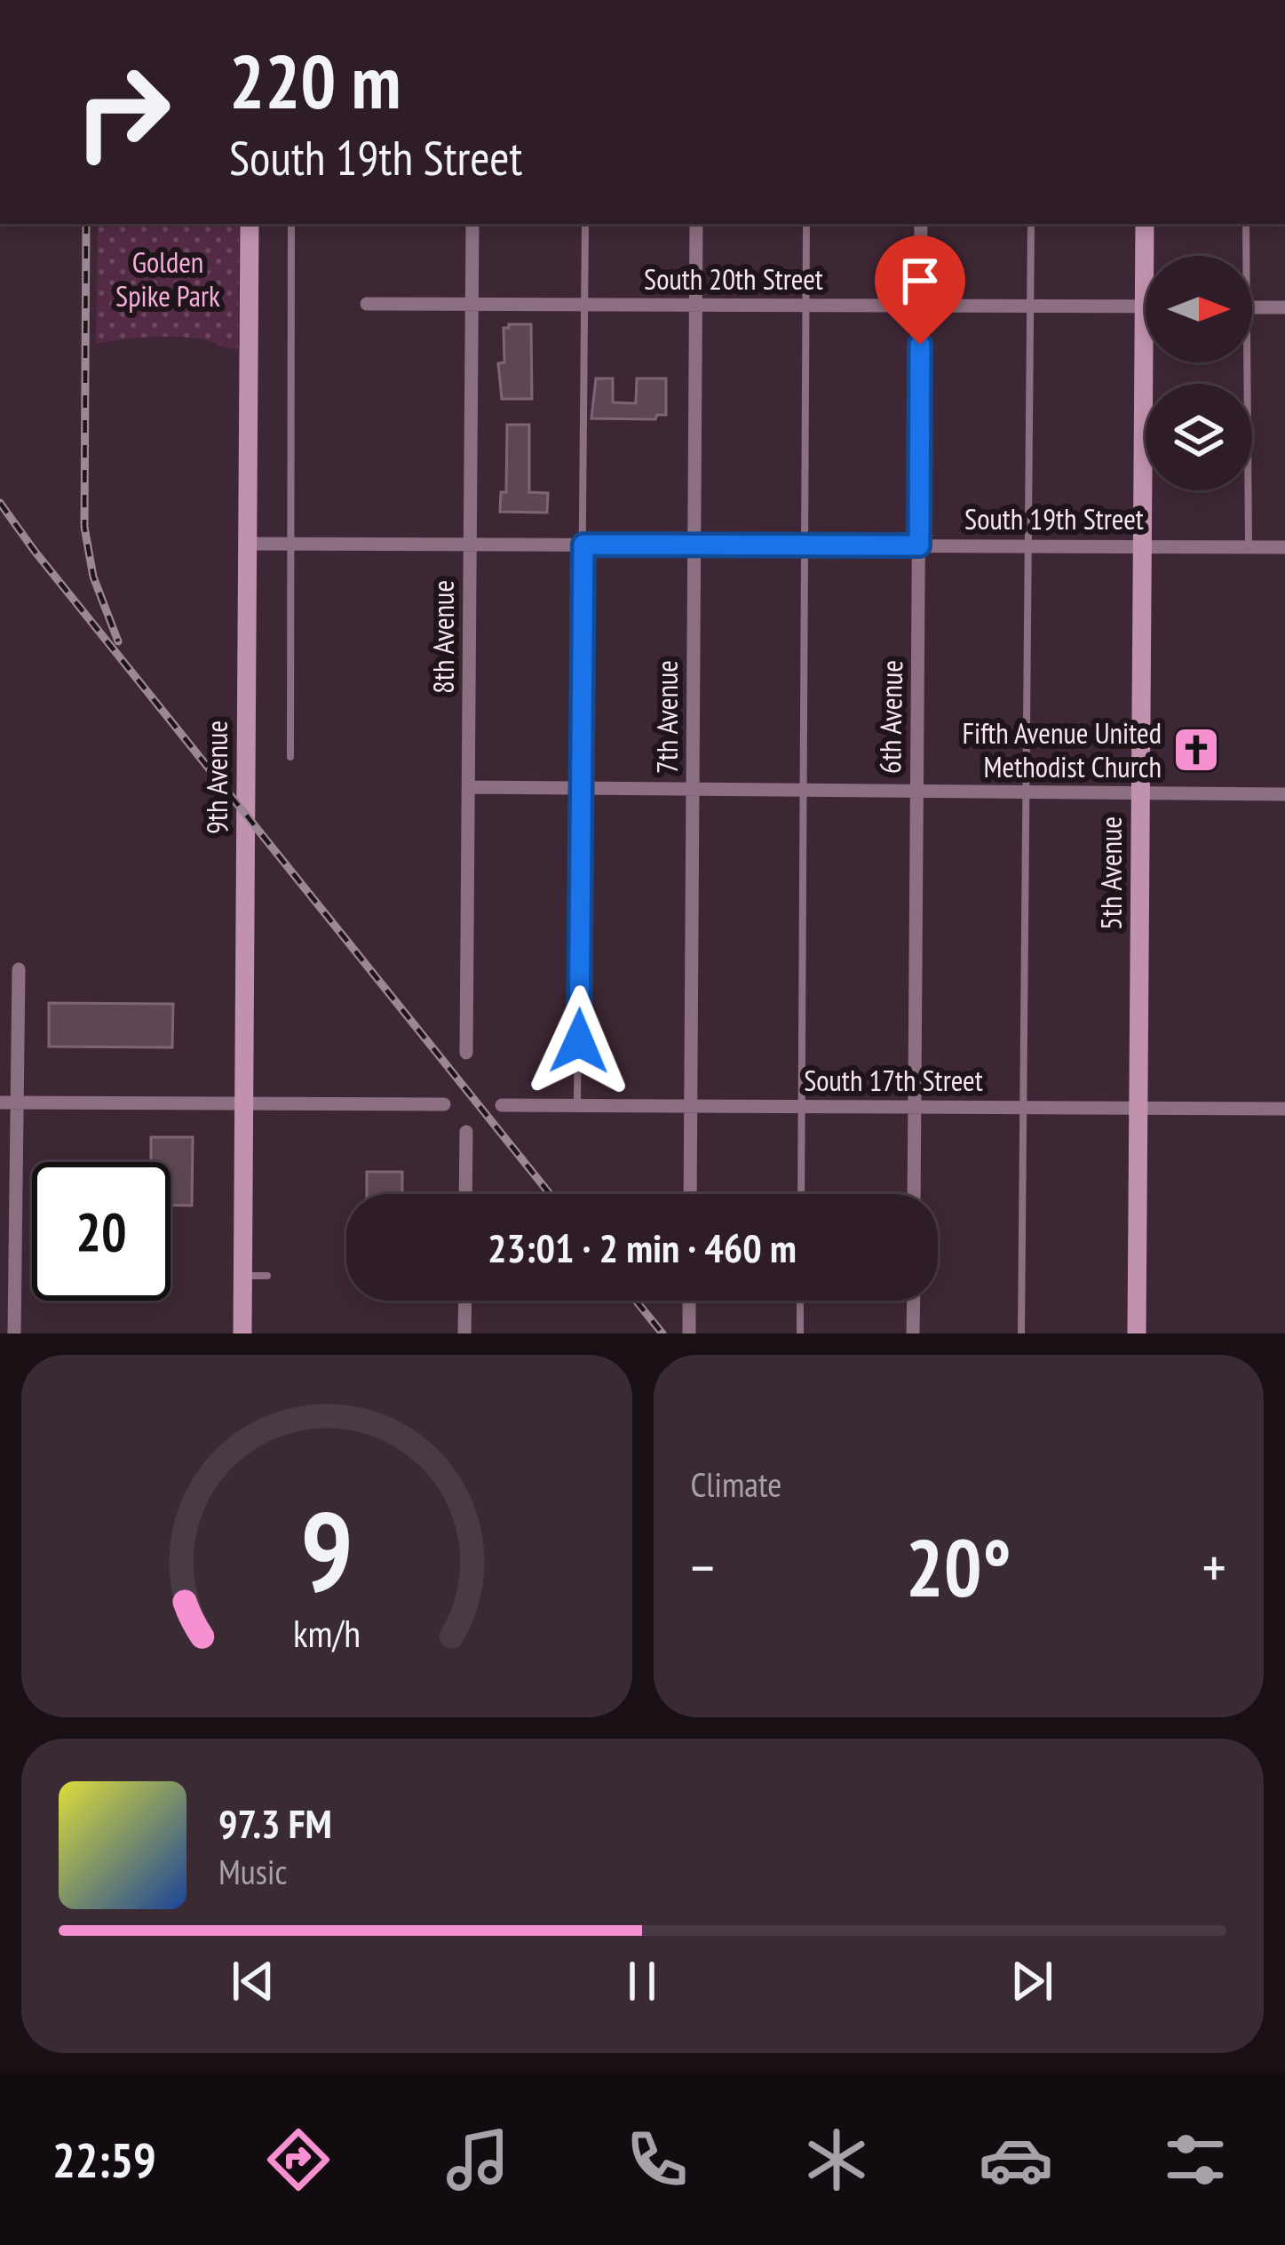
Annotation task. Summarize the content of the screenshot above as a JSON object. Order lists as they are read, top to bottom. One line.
{"streets":{"main road":["9th Avenue","5th Avenue"],"street":["South 20th Street","South 19th Street","8th Avenue","7th Avenue","6th Avenue","South 17th Street"]},"crossings":[["South 20th Street","8th Avenue"],["South 20th Street","7th Avenue"],["South 20th Street","6th Avenue"],["South 19th Street","8th Avenue"],["South 19th Street","7th Avenue"],["South 19th Street","6th Avenue"],["South 19th Street","9th Avenue"],["South 19th Street","5th Avenue"],["7th Avenue","South 17th Street"],["6th Avenue","South 17th Street"],["5th Avenue","South 17th Street"]],"parks":["Golden Spike Park"],"places":{"church":["Fifth Avenue United Methodist Church"]},"north":"right","page":{"turn":["220 m","South 19th Street"],"limit":"20","trip":"23:01 · 2 min · 460 m","tile":"Climate","heat":["−","20°","+"],"song":["97.3 FM","Music"],"tabs":"22:59","gauge":["9","km/h"]}}
